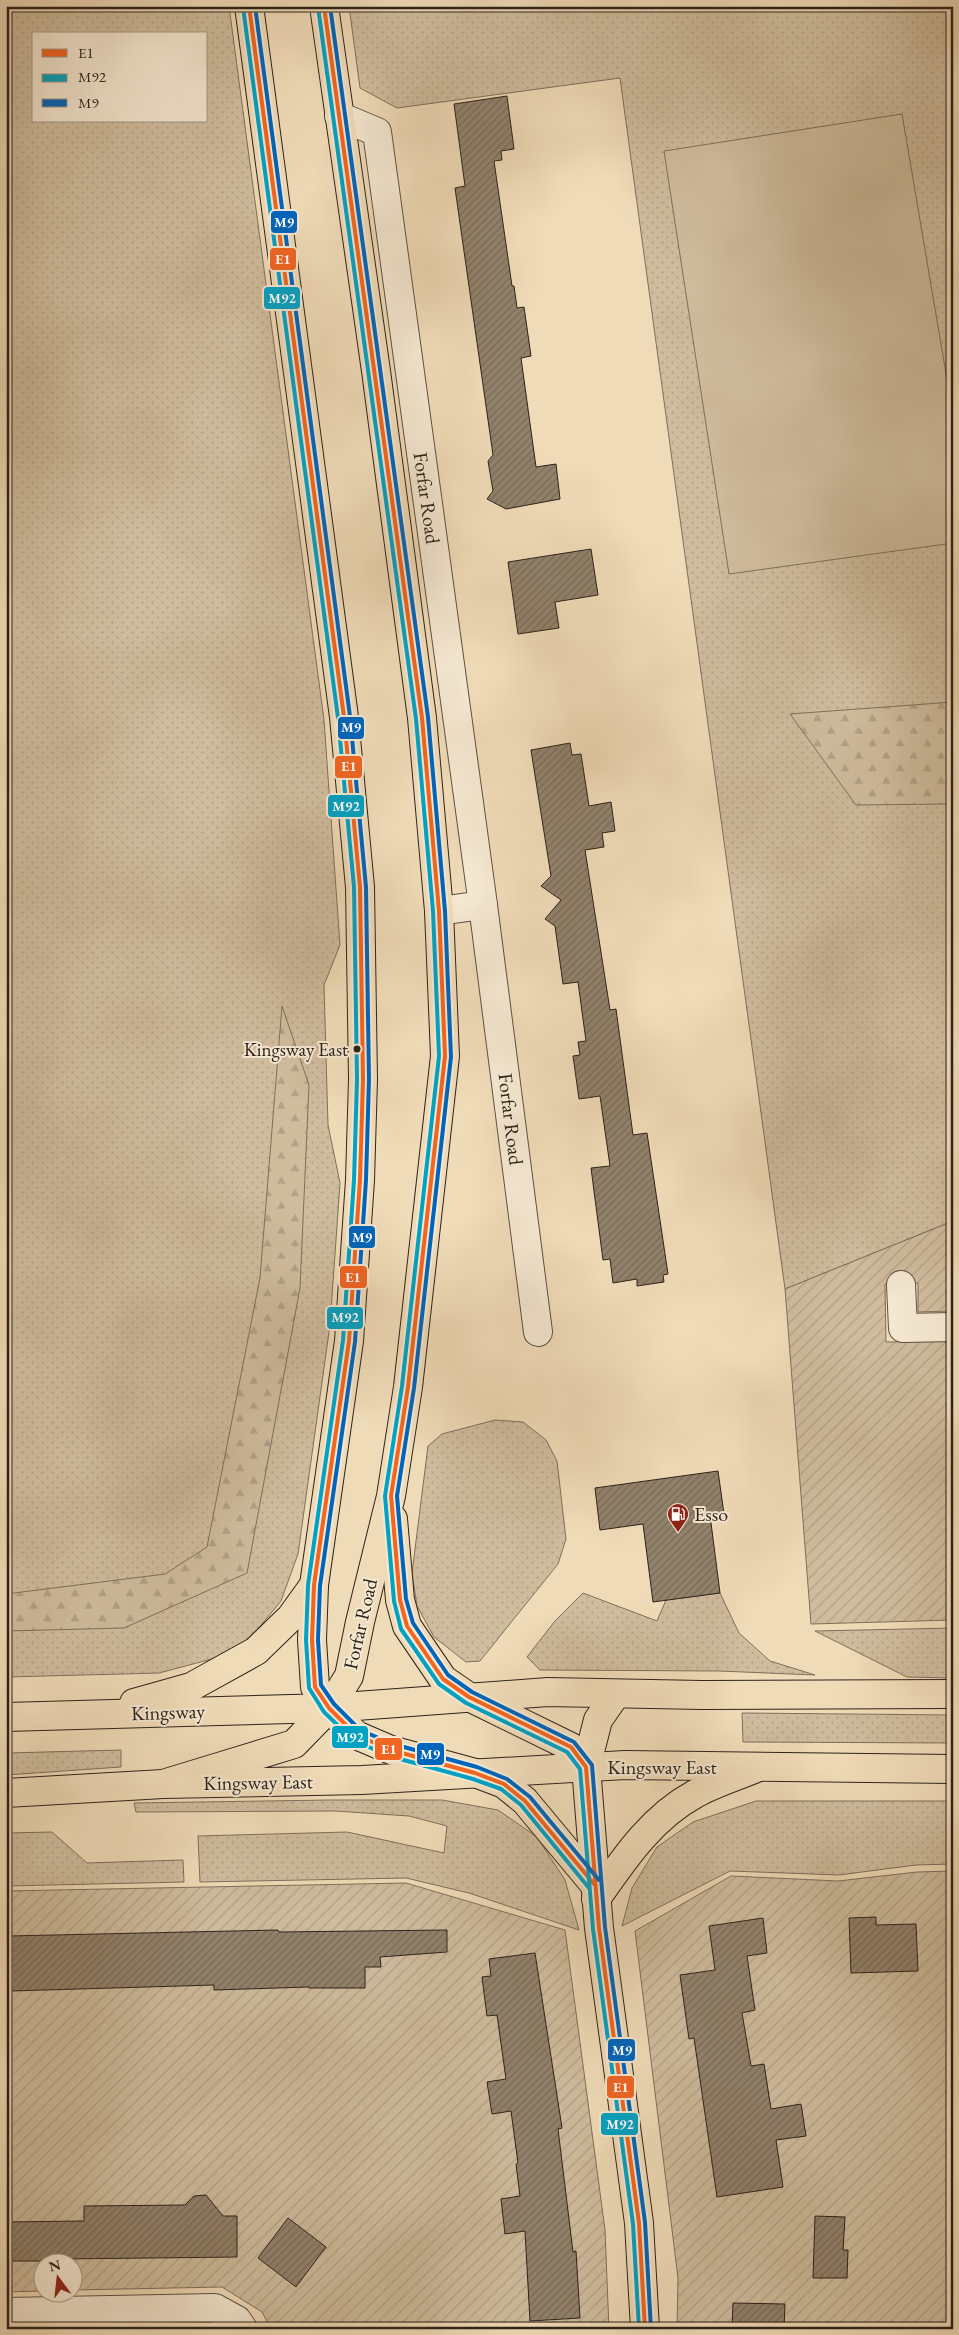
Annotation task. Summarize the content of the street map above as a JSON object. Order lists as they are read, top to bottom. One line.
{"streets":{"main road":["Forfar Road","Kingsway","Kingsway East"]},"crossings":[["Forfar Road","Kingsway"],["Forfar Road","Kingsway East"]],"places":{"other":["Kingsway East"],"fuel station":["Esso"]},"lines":["transit line E1","transit line M9","transit line M92"],"legend":["E1","M92","M9"],"north":"top"}
